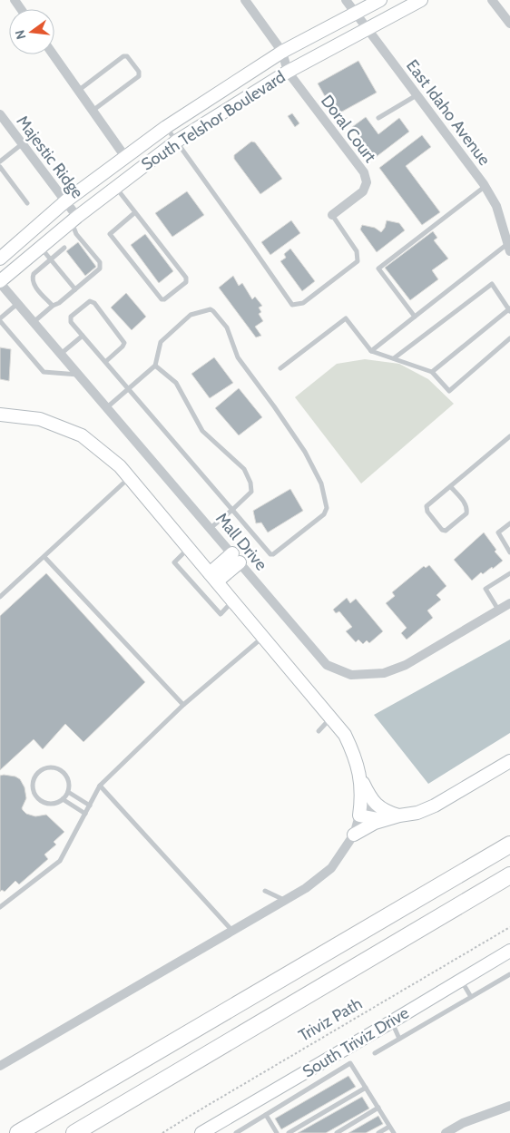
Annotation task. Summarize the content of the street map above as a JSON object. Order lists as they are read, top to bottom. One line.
{"streets":{"street":["East Idaho Avenue","South Telshor Boulevard","Doral Court","Majestic Ridge","Mall Drive","South Triviz Drive"],"path":["Triviz Path"]},"crossings":[["East Idaho Avenue","South Telshor Boulevard"],["South Telshor Boulevard","Doral Court"],["South Telshor Boulevard","Majestic Ridge"],["South Telshor Boulevard","Mall Drive"]],"north":"left"}
